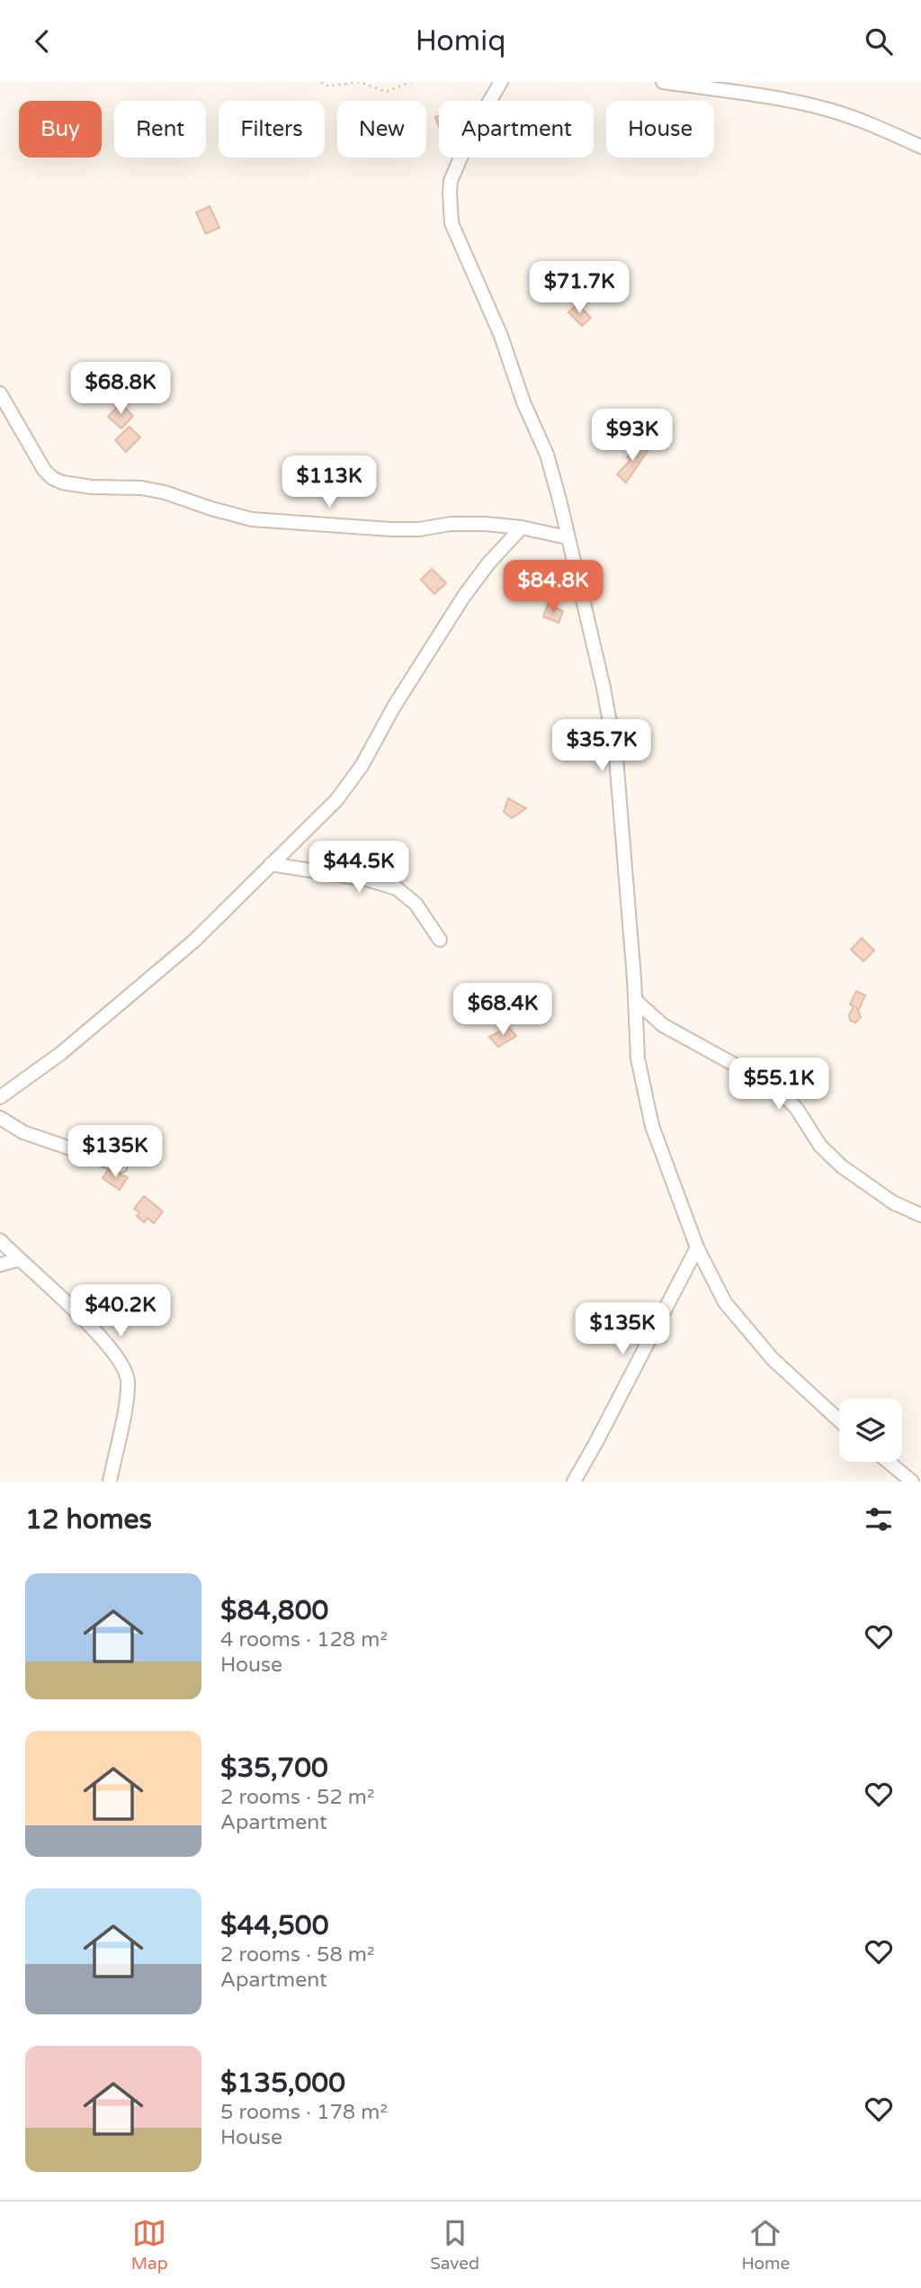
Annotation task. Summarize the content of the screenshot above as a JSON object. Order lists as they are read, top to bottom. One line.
{"page":{"header":"Homiq","chip":["Buy","Rent","Filters","New","Apartment","House"],"price":["$71.7K","$68.8K","$93K","$113K","$84.8K","$35.7K","$44.5K","$68.4K","$55.1K","$135K","$40.2K","$135K"],"heading":"12 homes","list":[{"name":"$84,800","note":"4 rooms · 128 m² · House"},{"name":"$35,700","note":"2 rooms · 52 m² · Apartment"},{"name":"$44,500","note":"2 rooms · 58 m² · Apartment"},{"name":"$135,000","note":"5 rooms · 178 m² · House"}],"tabs":["Map","Saved","Home"]}}
